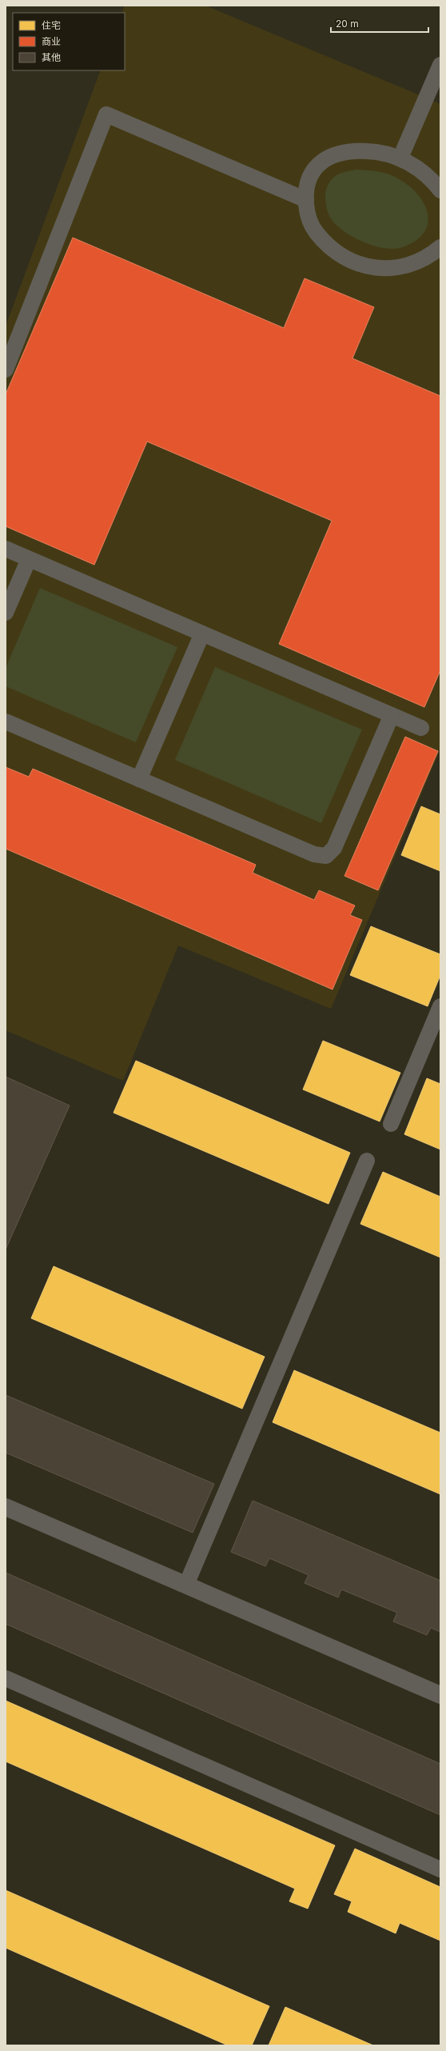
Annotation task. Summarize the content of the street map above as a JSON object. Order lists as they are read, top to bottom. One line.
{"legend":["住宅","商业","其他"],"scale_bar":"20 m"}
